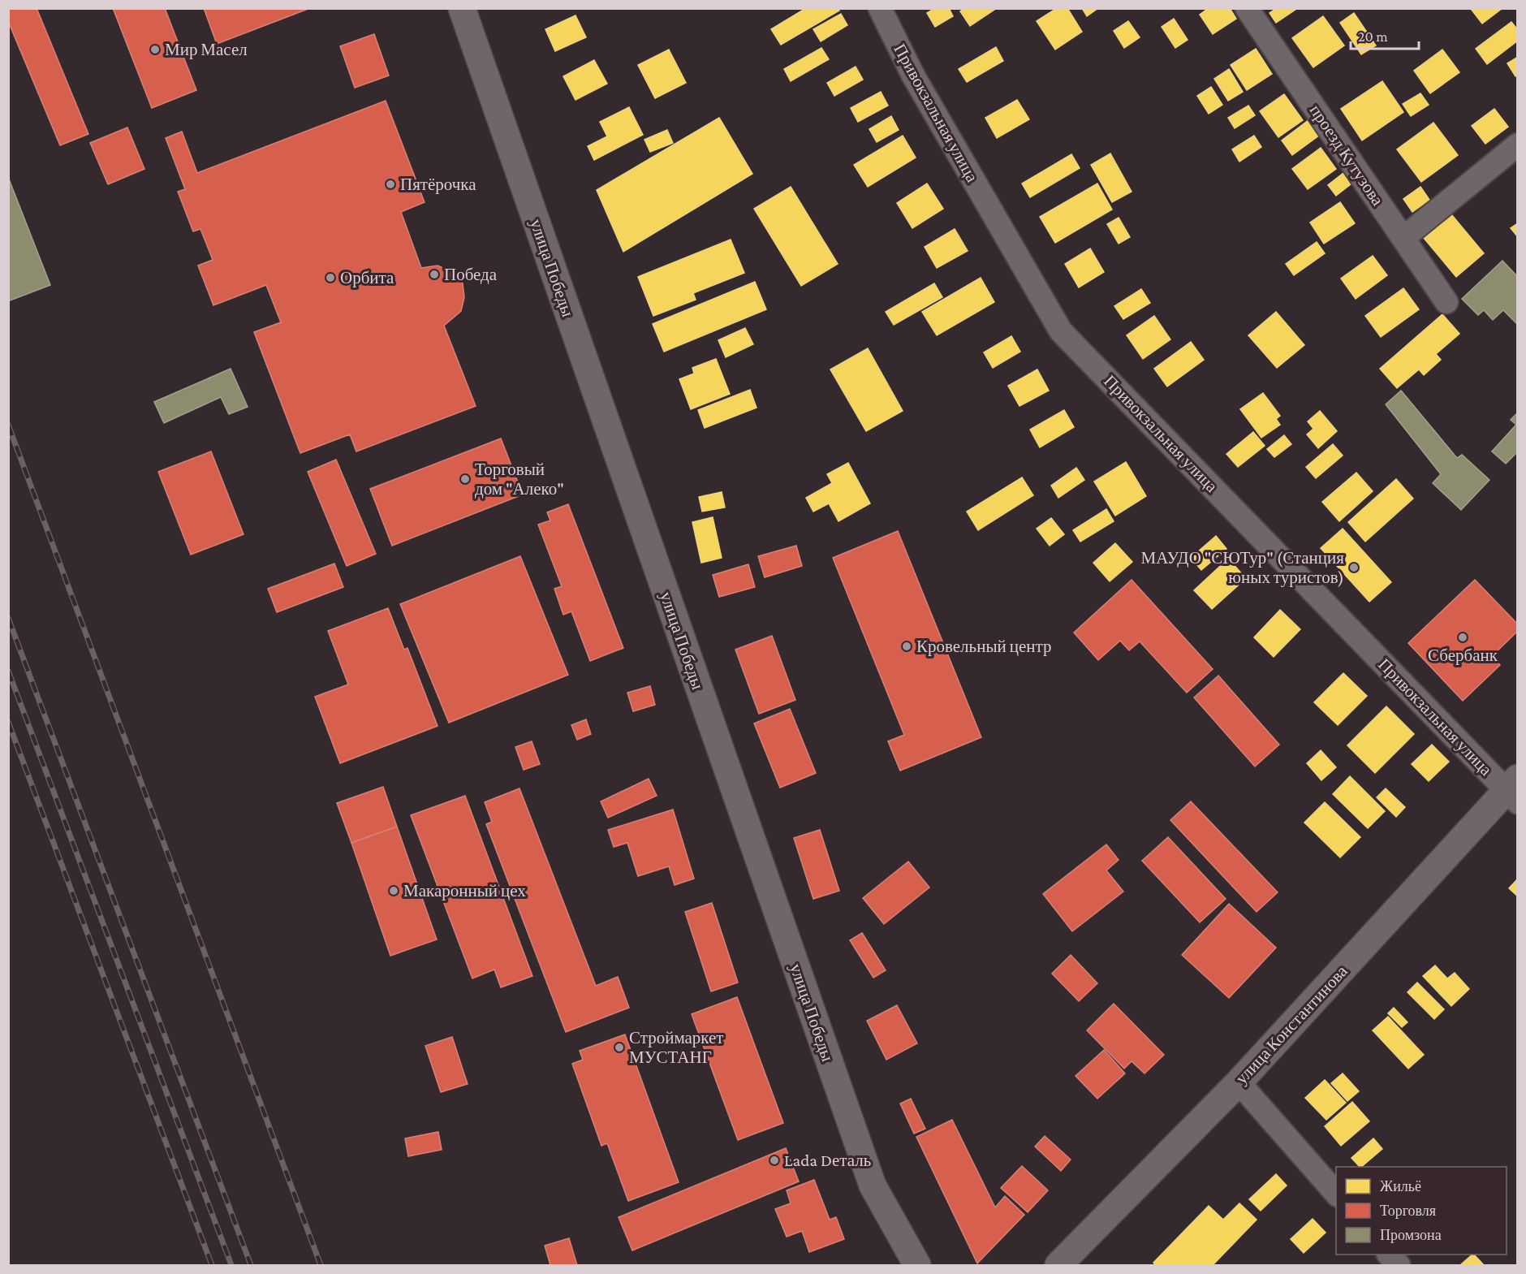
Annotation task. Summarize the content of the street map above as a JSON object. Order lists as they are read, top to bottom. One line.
{"streets":{"street":["Привокзальная улица","проезд Кутузова","улица Победы","улица Константинова"]},"crossings":[["Привокзальная улица","улица Константинова"]],"places":["Мир Масел","Пятёрочка","Победа","Орбита","Торговый дом \"Алеко\"","МАУДО \"СЮТур\" (Станция юных туристов)","Сбербанк","Кровельный центр","Макаронный цех","Строймаркет МУСТАНГ","Lada Dеталь"],"legend":["Жильё","Торговля","Промзона"],"scale_bar":"20 m"}
